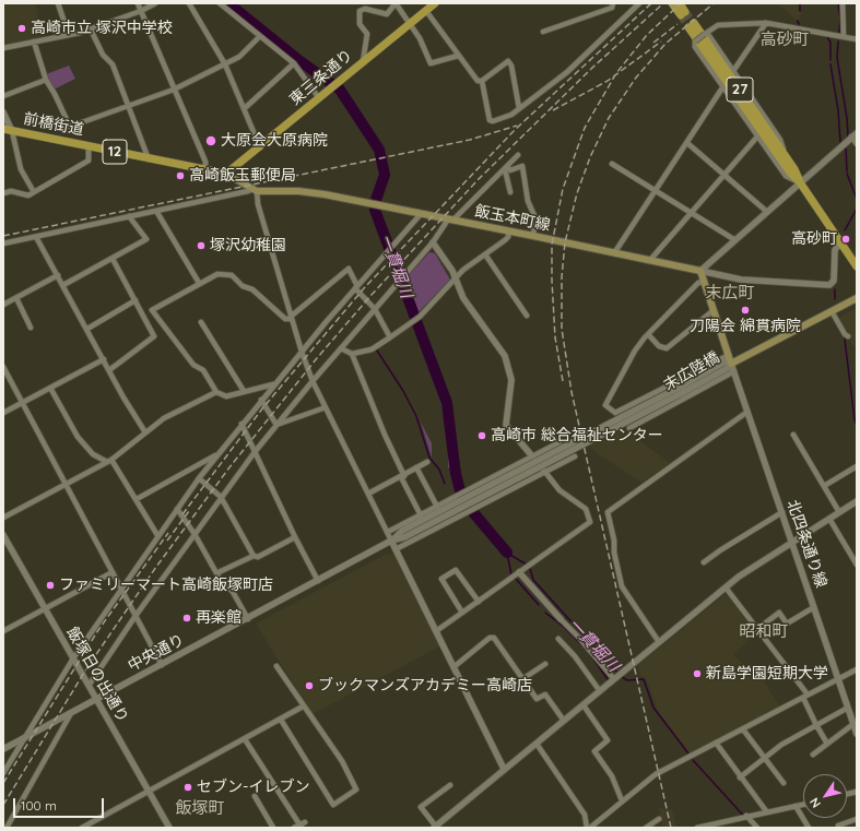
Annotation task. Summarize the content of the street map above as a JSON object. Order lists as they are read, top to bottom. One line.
{"streets":{"main road":["東三条通り","27","前橋街道","12","飯玉本町線"],"street":["末広陸橋","北四条通り線","中央通り","飯塚日の出通り"]},"crossings":[["東三条通り","前橋街道"],["東三条通り","飯玉本町線"],["前橋街道","飯玉本町線"],["末広陸橋","北四条通り線"],["末広陸橋","中央通り"],["中央通り","飯塚日の出通り"]],"districts":["高砂町","末広町","昭和町","飯塚町"],"water":["一貫堀川"],"places":["高崎市立 塚沢中学校","大原会大原病院","高崎飯玉郵便局","高砂町","塚沢幼稚園","刀陽会 綿貫病院","高崎市 総合福祉センター","ファミリーマート高崎飯塚町店","再楽館","新島学園短期大学","ブックマンズアカデミー高崎店","セブン-イレブン"],"scale_bar":"100 m","north":"bottom left"}
